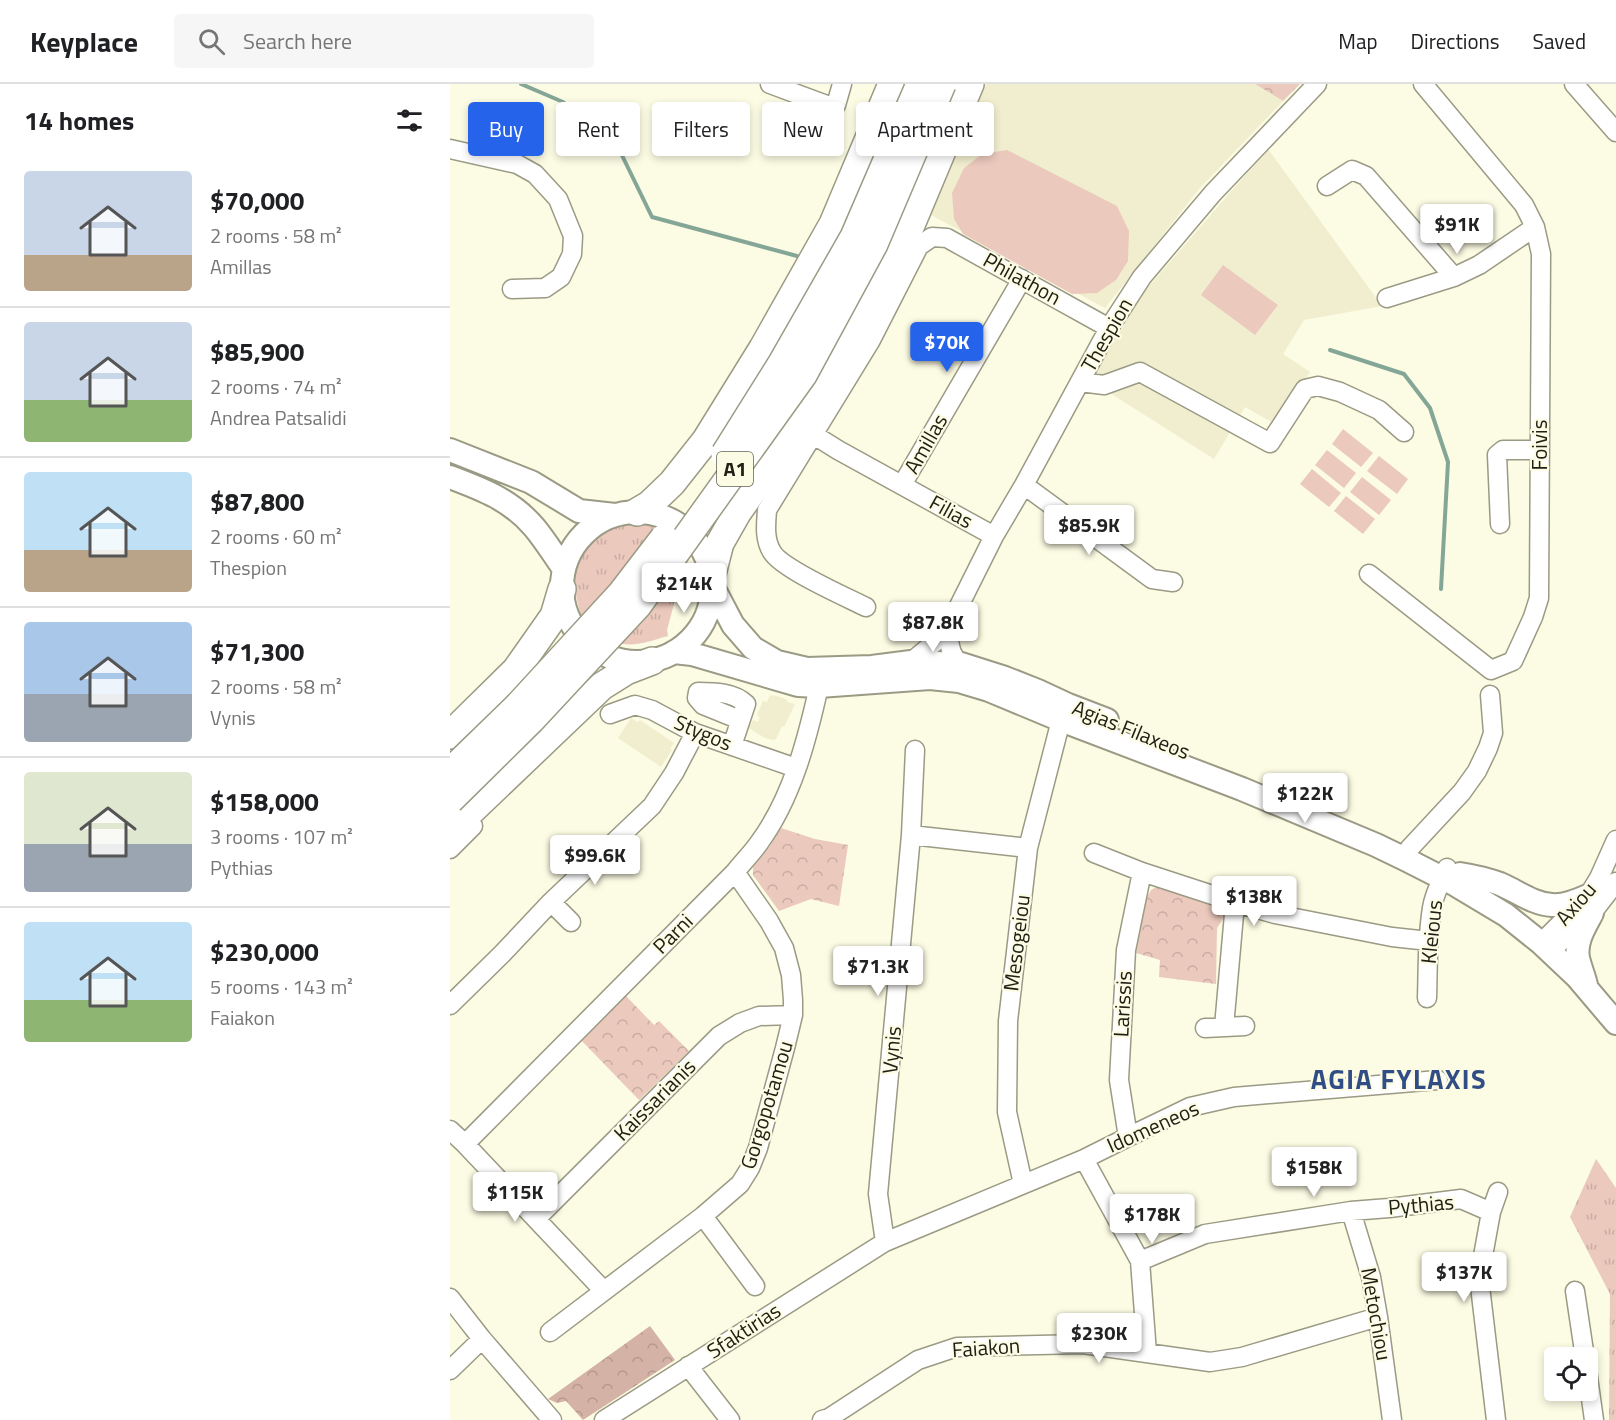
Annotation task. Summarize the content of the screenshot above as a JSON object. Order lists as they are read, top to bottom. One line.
{"streets":{"highway":["A1"],"main road":["Agias Filaxeos"],"street":["Philathon","Thespion","Amillas","Foivis","Filias","Stygos","Axiou","Kleious","Parni","Mesogeiou","Larissis","Vynis","Kaissarianis","Gorgopotamou","Idomeneos","Pythias","Metochiou","Sfaktirias","Faiakon"]},"crossings":[["Philathon","Thespion"],["Philathon","Amillas"],["Philathon","Filias"],["Thespion","Filias"],["Thespion","Agias Filaxeos"],["Amillas","Filias"],["Agias Filaxeos","Axiou"],["Agias Filaxeos","Kleious"],["Agias Filaxeos","Parni"],["Agias Filaxeos","Mesogeiou"],["Stygos","Parni"],["Parni","Gorgopotamou"],["Mesogeiou","Idomeneos"],["Larissis","Idomeneos"],["Vynis","Idomeneos"],["Vynis","Sfaktirias"],["Kaissarianis","Gorgopotamou"],["Idomeneos","Sfaktirias"],["Pythias","Metochiou"],["Metochiou","Faiakon"]],"districts":["AGIA FYLAXIS"],"page":{"header":"Keyplace","search":"Search here","nav":["Map","Directions","Saved"],"heading":"14 homes","chip":["Buy","Rent","Filters","New","Apartment"],"list":[{"name":"$70,000","note":"2 rooms · 58 m² · Amillas"},{"name":"$85,900","note":"2 rooms · 74 m² · Andrea Patsalidi"},{"name":"$87,800","note":"2 rooms · 60 m² · Thespion"},{"name":"$71,300","note":"2 rooms · 58 m² · Vynis"},{"name":"$158,000","note":"3 rooms · 107 m² · Pythias"},{"name":"$230,000","note":"5 rooms · 143 m² · Faiakon"}],"price":["$91K","$70K","$85.9K","$214K","$87.8K","$122K","$99.6K","$138K","$71.3K","$158K","$115K","$178K","$137K","$230K"]}}
